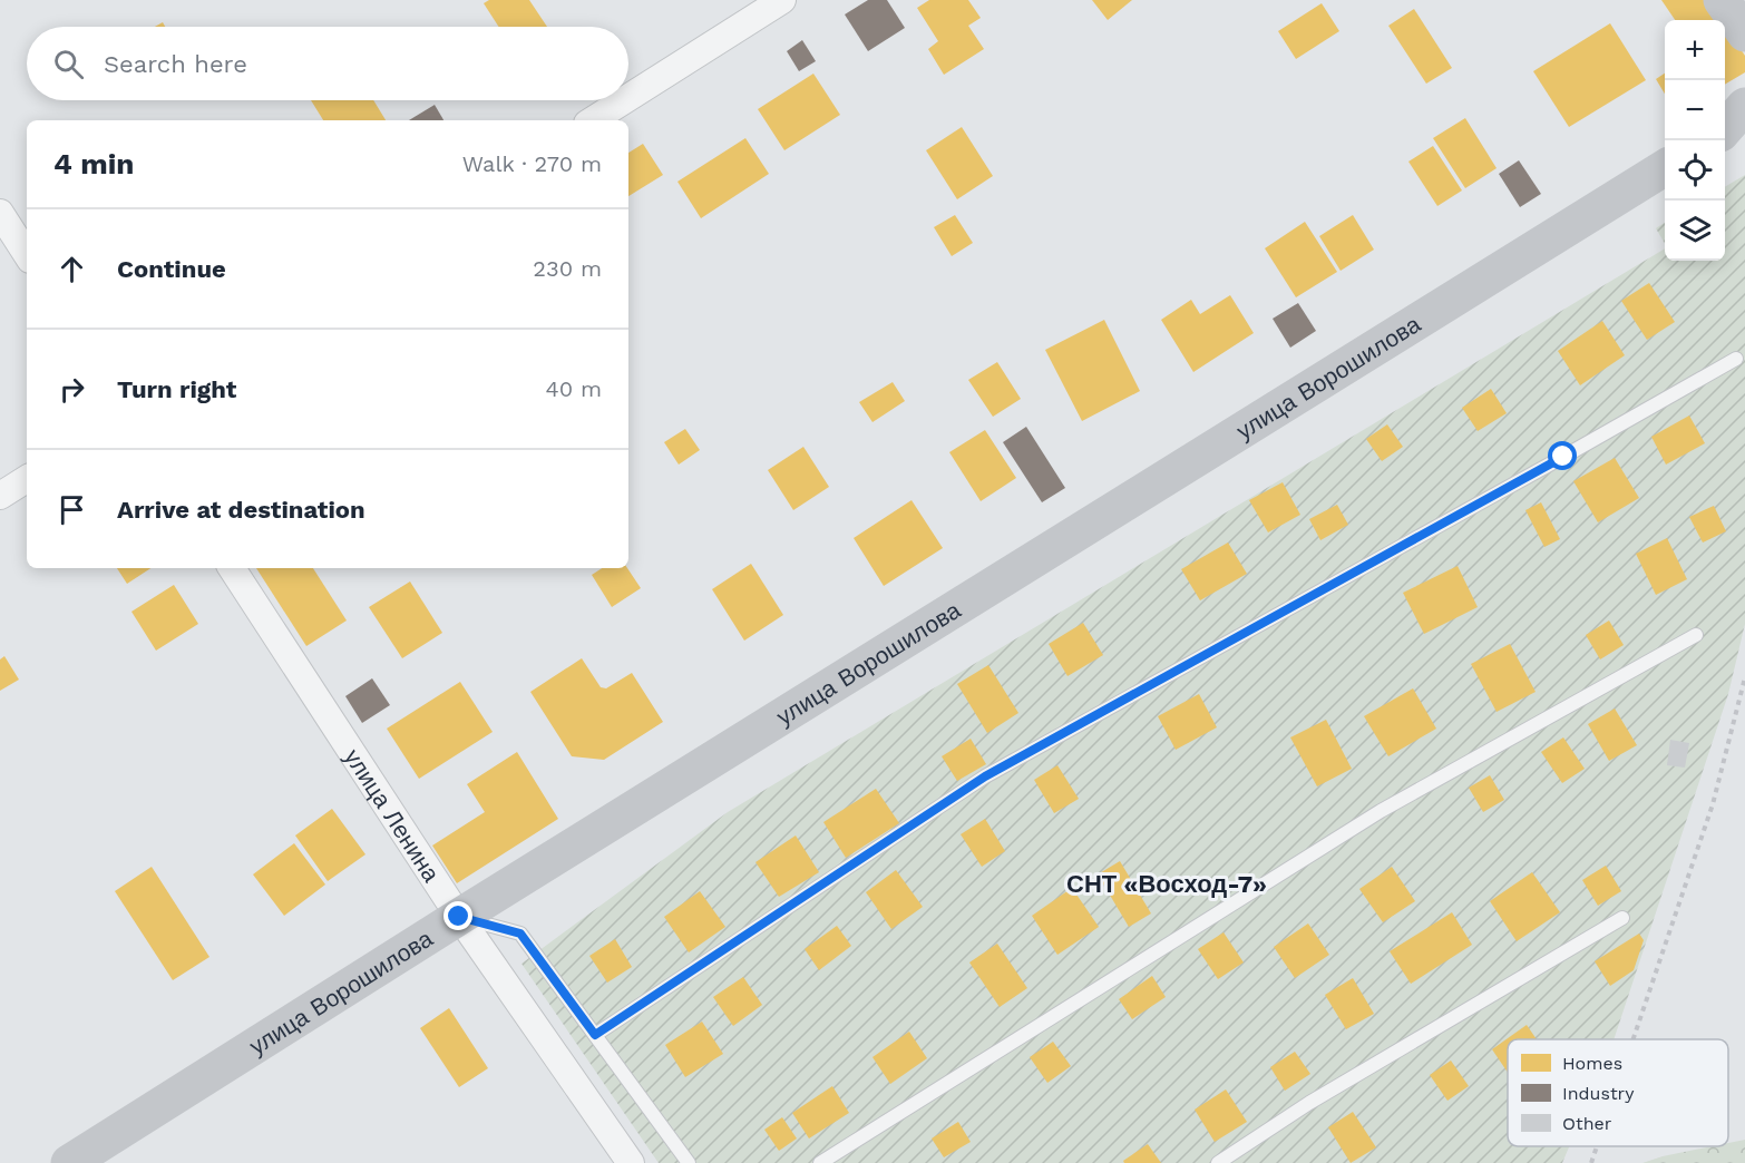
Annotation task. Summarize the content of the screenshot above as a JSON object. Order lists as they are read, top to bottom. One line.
{"streets":{"street":["улица Ворошилова","улица Ленина"]},"crossings":[["улица Ворошилова","улица Ленина"]],"districts":["СНТ «Восход-7»"],"legend":["Homes","Industry","Other"],"page":{"map_buttons":["+","−"],"search":"Search here","heading":["4 min","Walk · 270 m"],"list":[["Continue","230 m"],["Turn right","40 m"],"Arrive at destination"]}}
